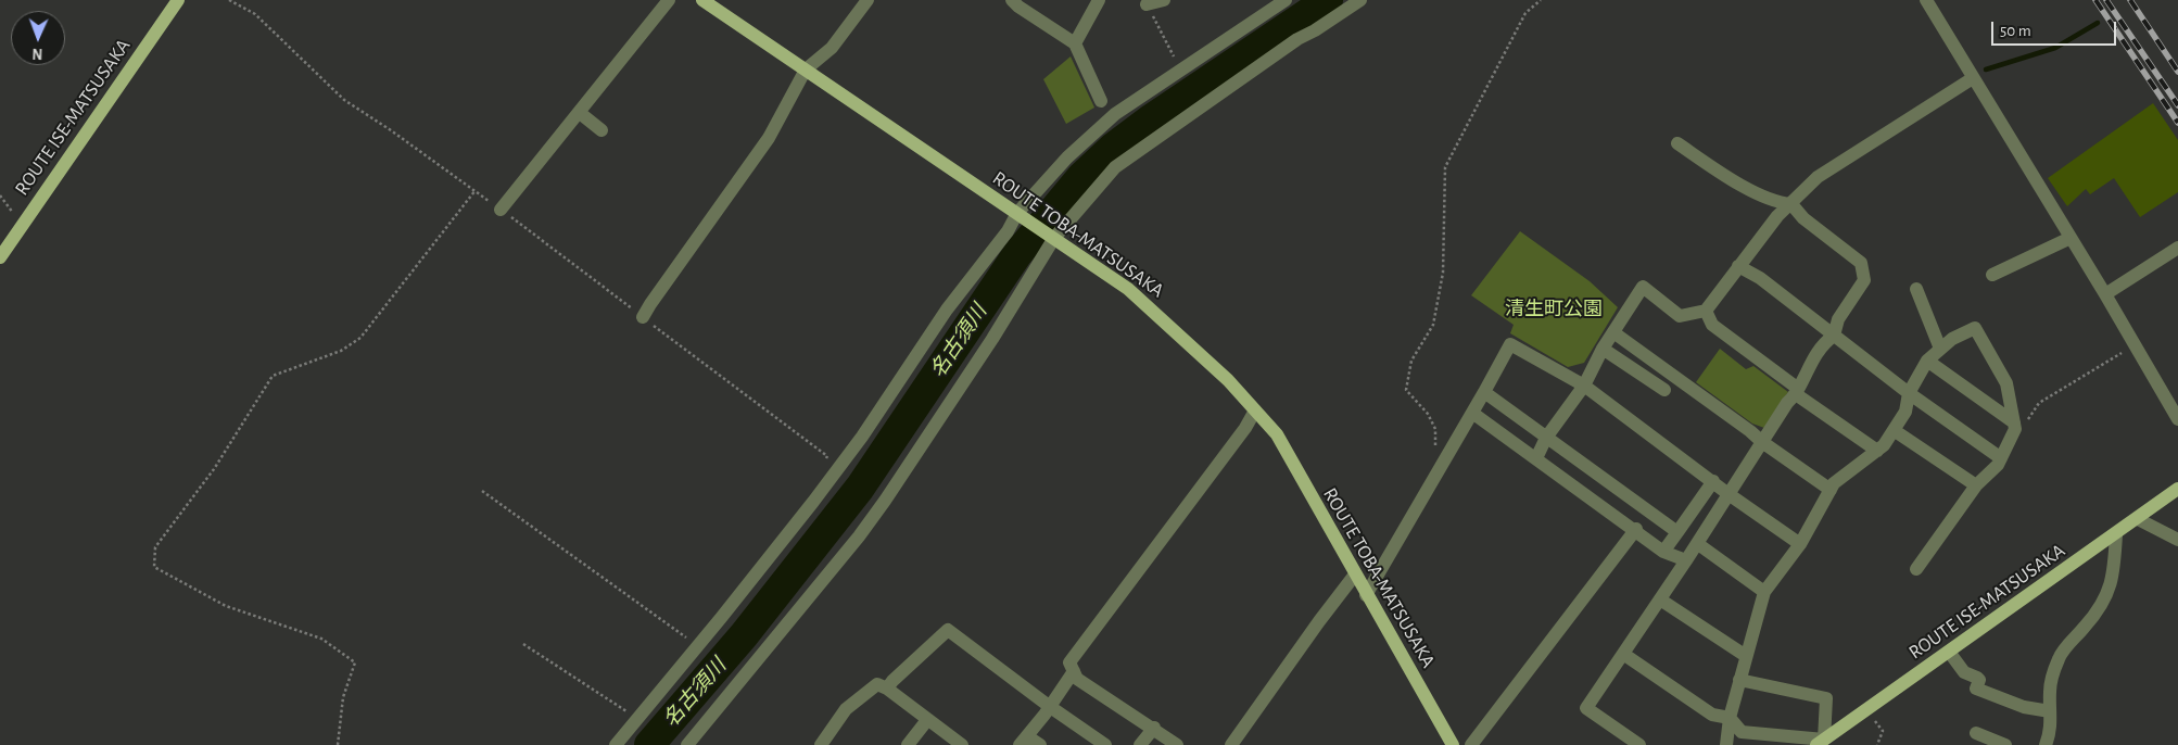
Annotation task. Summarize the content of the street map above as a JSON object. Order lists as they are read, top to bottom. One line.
{"streets":{"main road":["ROUTE ISE-MATSUSAKA","ROUTE TOBA-MATSUSAKA"]},"water":["名古須川"],"parks":["清生町公園"],"scale_bar":"50 m","north":"bottom"}
